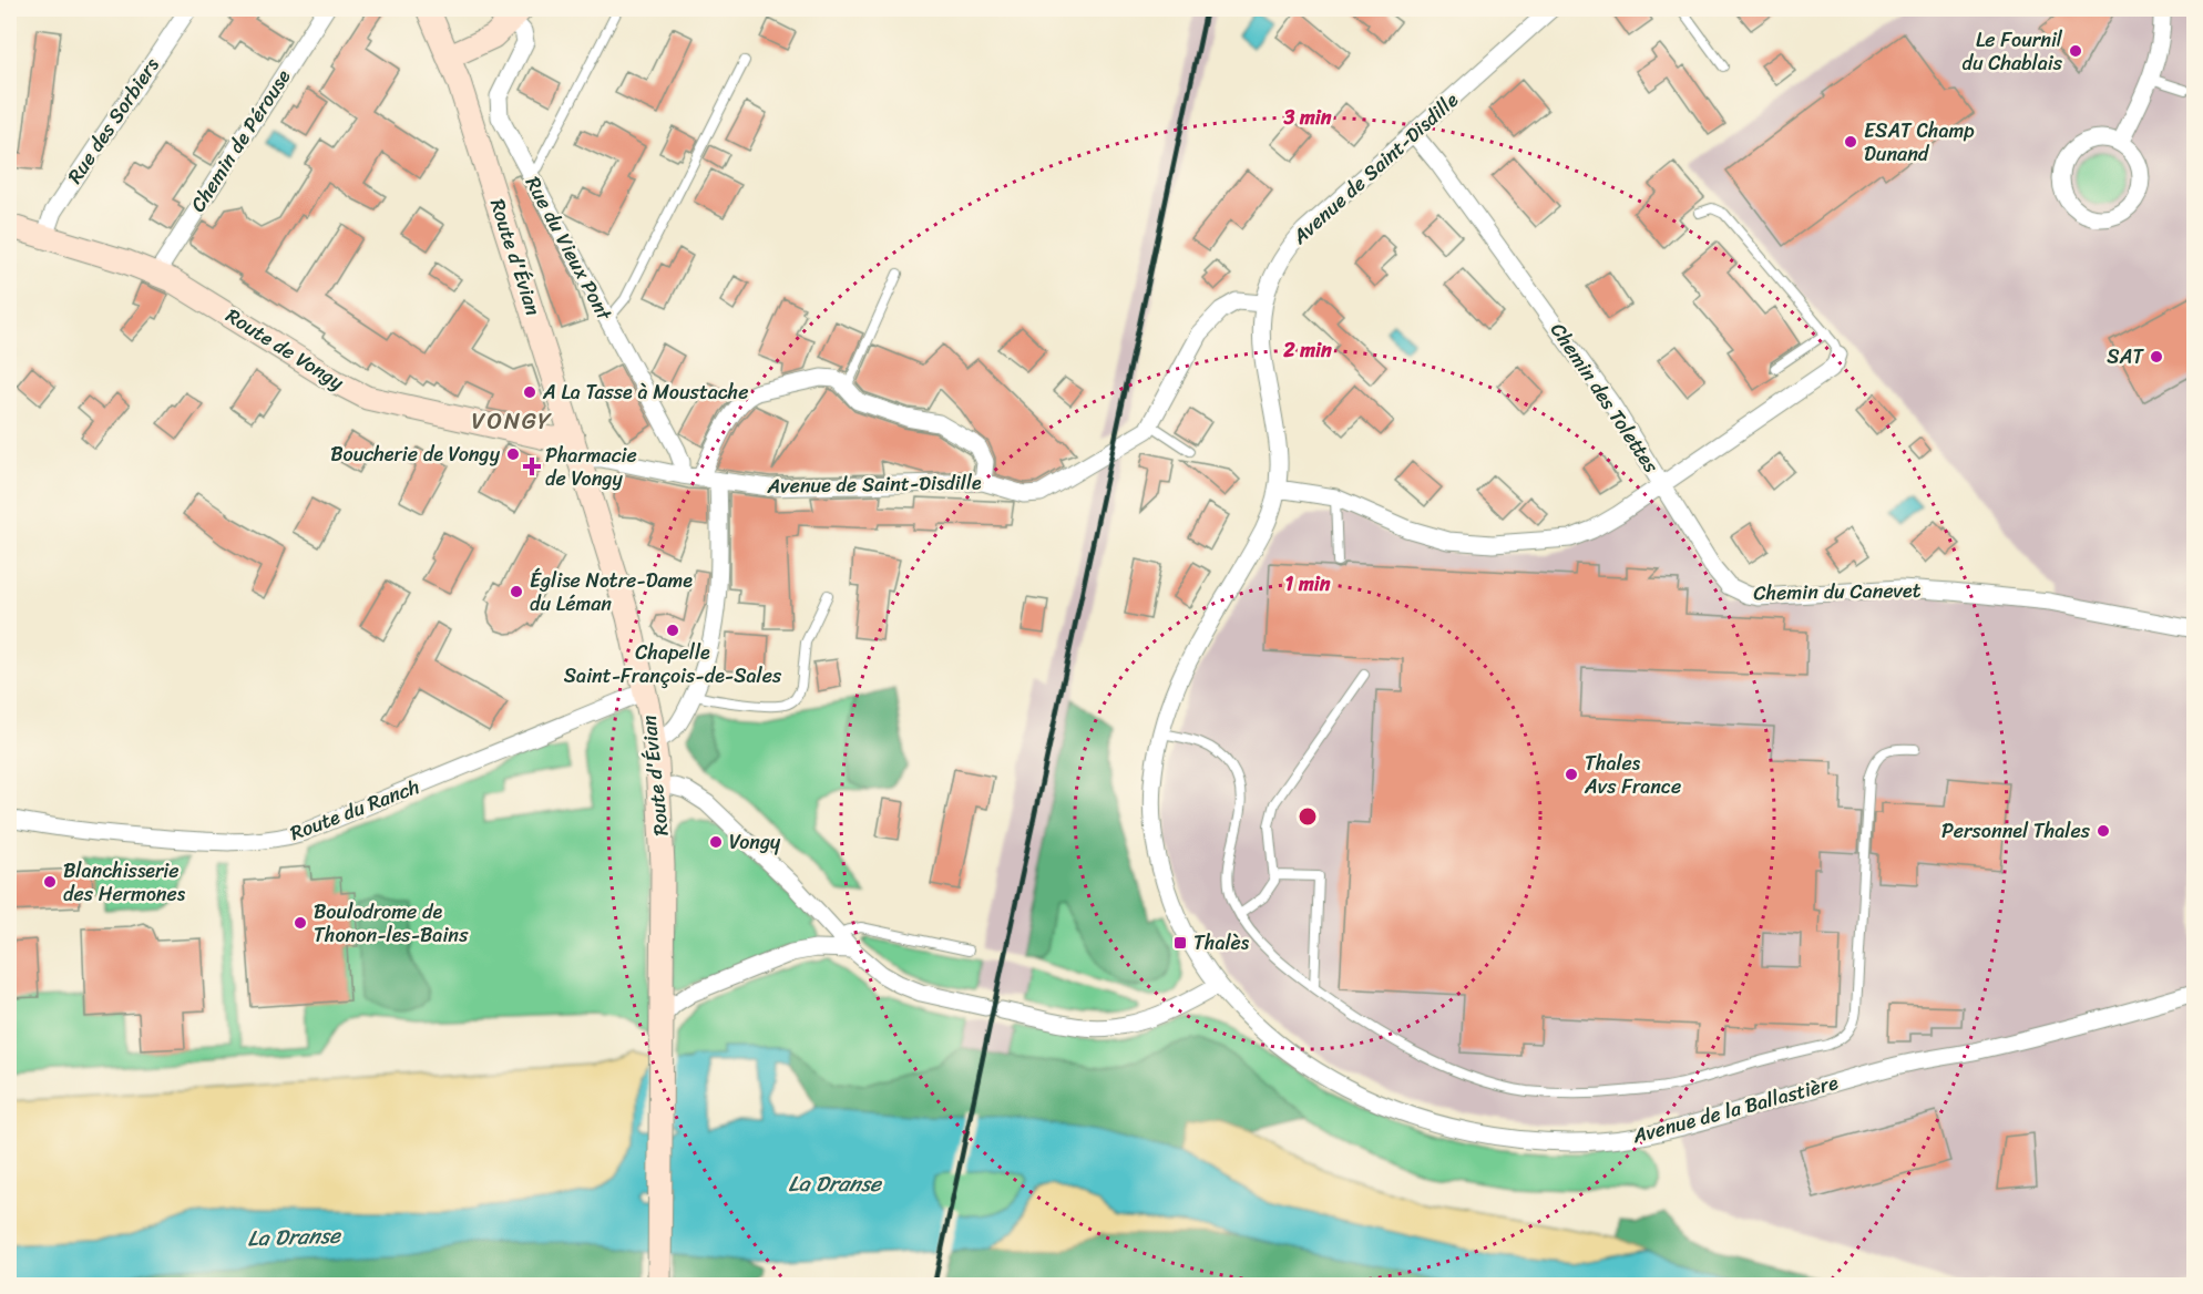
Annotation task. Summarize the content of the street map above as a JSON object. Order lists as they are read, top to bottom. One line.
{"streets":{"street":["Rue des Sorbiers","Chemin de Pérouse","Avenue de Saint-Disdille","Rue du Vieux Pont","Route d'Évian","Route de Vongy","Chemin des Tolettes","Chemin du Canevet","Route du Ranch","Avenue de la Ballastière"]},"crossings":[["Rue des Sorbiers","Route de Vongy"],["Chemin de Pérouse","Route de Vongy"],["Avenue de Saint-Disdille","Rue du Vieux Pont"],["Avenue de Saint-Disdille","Route d'Évian"],["Avenue de Saint-Disdille","Route de Vongy"],["Avenue de Saint-Disdille","Chemin des Tolettes"],["Avenue de Saint-Disdille","Avenue de la Ballastière"],["Route d'Évian","Route de Vongy"],["Route d'Évian","Route du Ranch"],["Chemin des Tolettes","Chemin du Canevet"]],"districts":["VONGY"],"water":["La Dranse"],"places":{"other":["Le Fournil du Chablais","ESAT Champ Dunand","SAT","A La Tasse à Moustache","Boucherie de Vongy","Église Notre-Dame du Léman","Chapelle Saint-François-de-Sales","Thales Avs France","Personnel Thales","Vongy","Blanchisserie des Hermones","Boulodrome de Thonon-les-Bains"],"health":["Pharmacie de Vongy"],"transit":["Thalès"]},"rings":["3 min","2 min","1 min"]}
